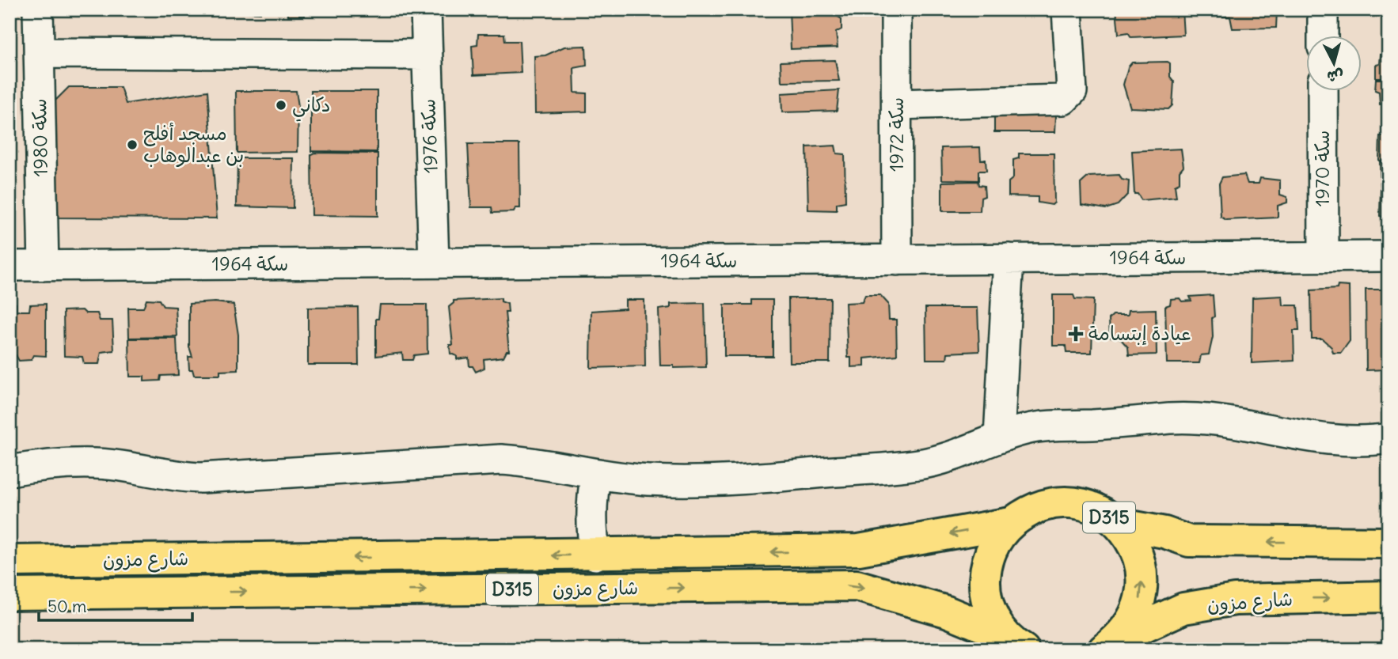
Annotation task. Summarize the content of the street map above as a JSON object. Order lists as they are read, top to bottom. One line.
{"streets":{"main road":["D315","شارع مزون"],"street":["سكة 1972","سكة 1976","سكة 1980","سكة 1970","سكة 1964"]},"crossings":[["سكة 1972","سكة 1964"],["سكة 1976","سكة 1964"],["سكة 1980","سكة 1964"],["سكة 1970","سكة 1964"],["D315","شارع مزون"]],"places":{"other":["دكاني","مسجد أفلح بن عبدالوهاب"],"health":["عيادة إبتسامة"]},"scale_bar":"50 m","north":"bottom"}
